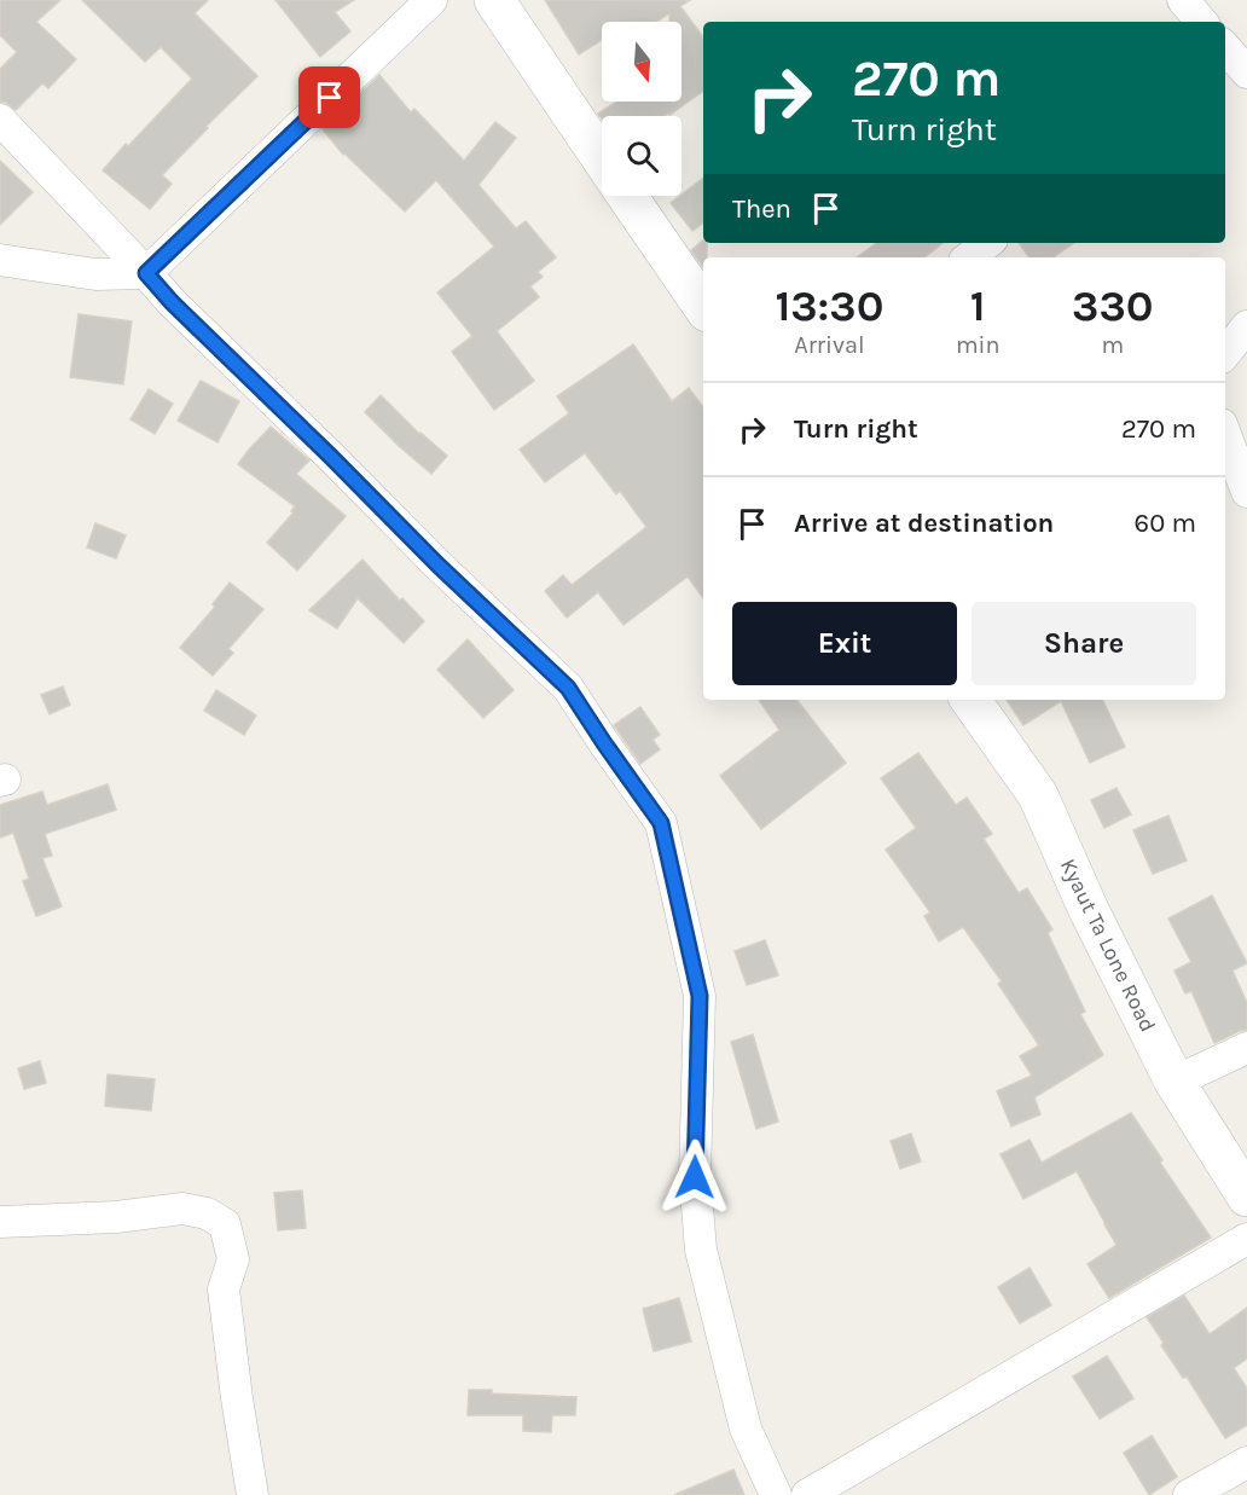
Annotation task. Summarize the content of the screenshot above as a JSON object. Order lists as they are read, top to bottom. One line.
{"streets":{"main road":["Kyaut Ta Lone Road"]},"north":"bottom","page":{"turn":["270 m","Turn right"],"then":"Then","eta":["13:30","Arrival","1","min","330","m"],"list":[{"name":"Turn right","value":"270 m"},{"name":"Arrive at destination","value":"60 m"}],"buttons":["Exit","Share"]}}
